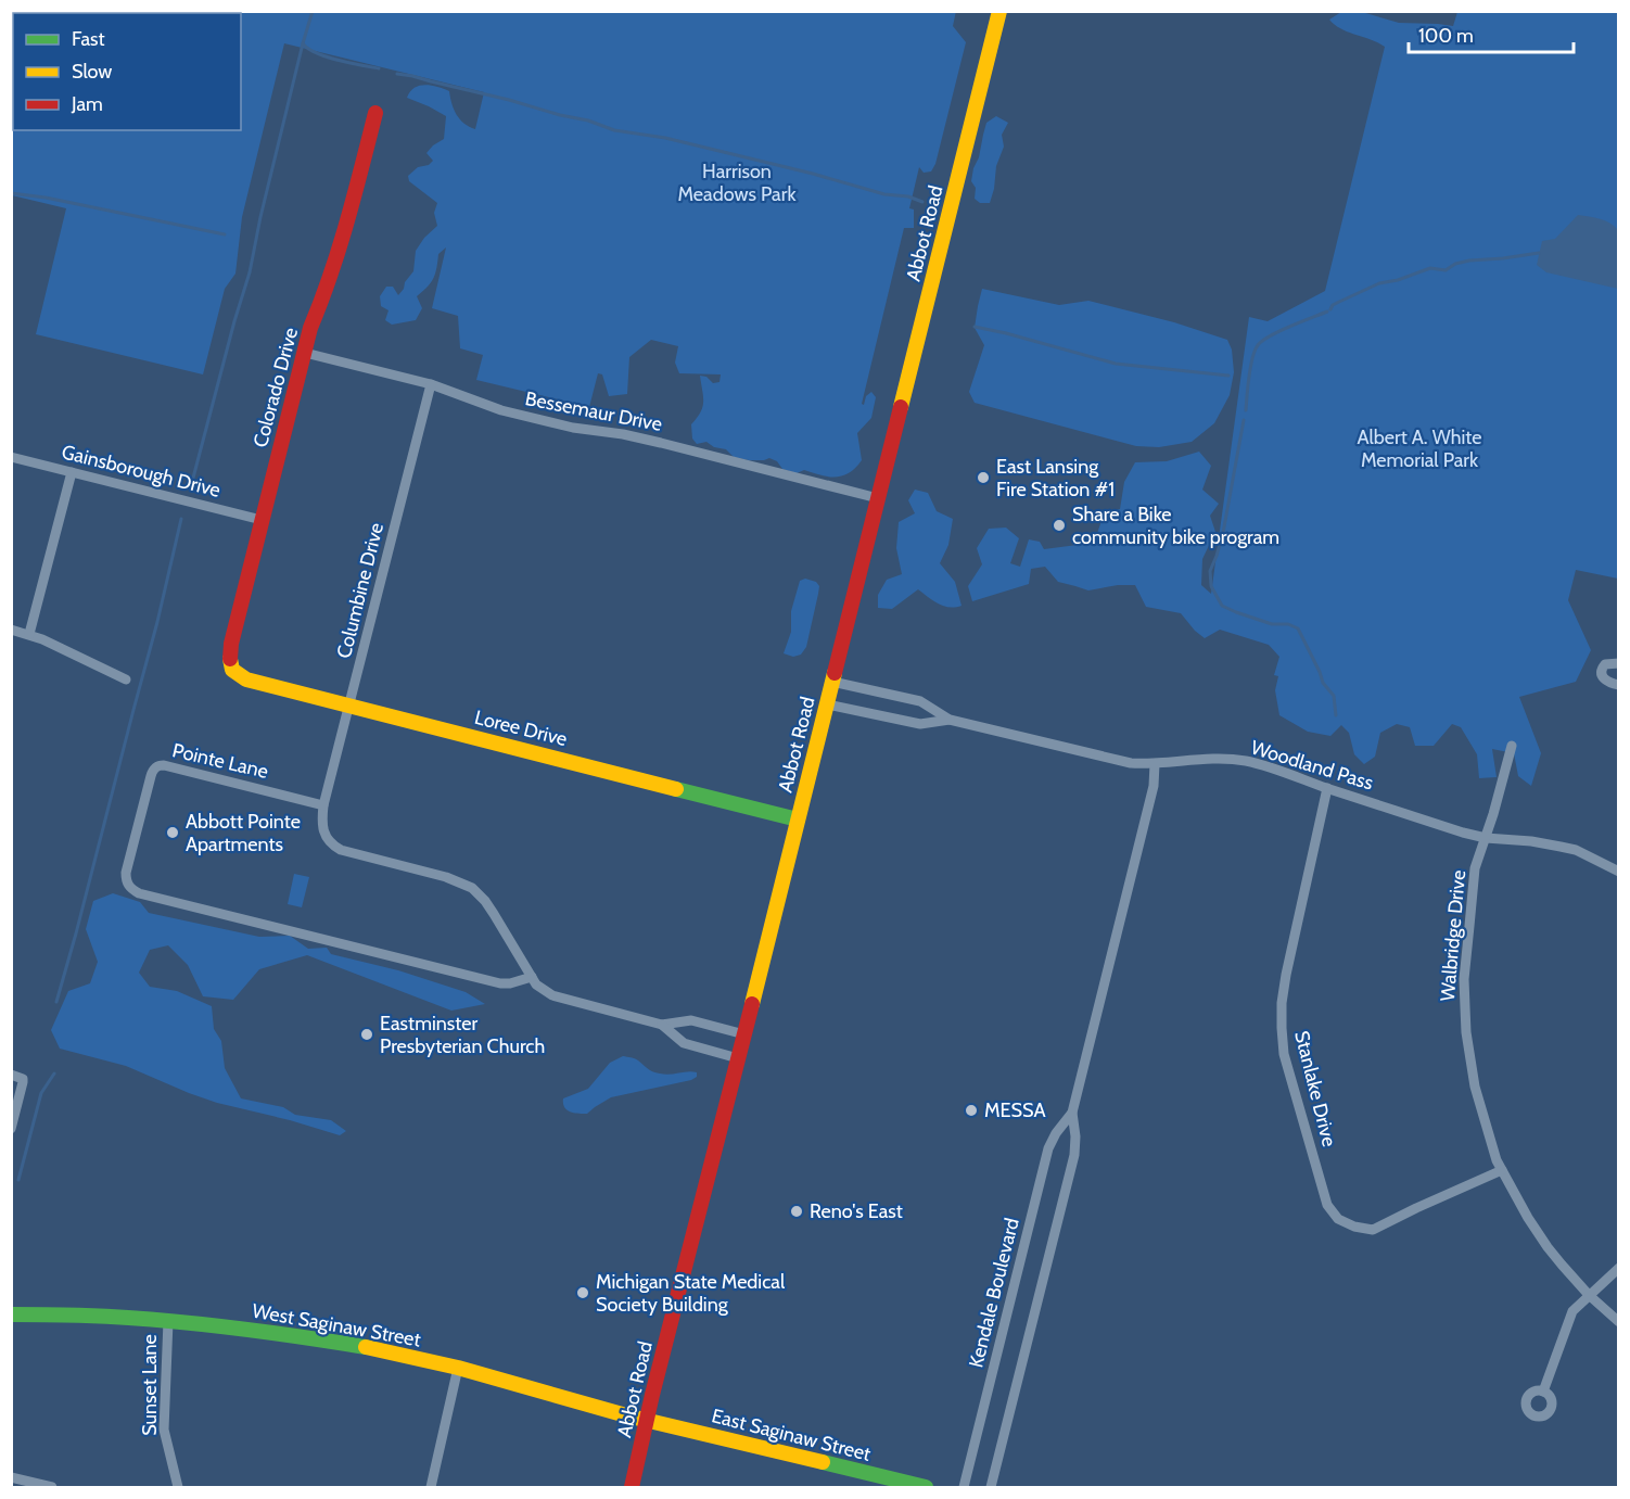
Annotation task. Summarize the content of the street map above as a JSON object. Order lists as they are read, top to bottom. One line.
{"streets":{"main road":["Abbot Road","Colorado Drive","Loree Drive","West Saginaw Street","East Saginaw Street"],"street":["Bessemaur Drive","Gainsborough Drive","Columbine Drive","Pointe Lane","Woodland Pass","Walbridge Drive","Stanlake Drive","Kendale Boulevard","Sunset Lane"]},"crossings":[["Abbot Road","Bessemaur Drive"],["Abbot Road","Loree Drive"],["Abbot Road","Woodland Pass"],["Abbot Road","West Saginaw Street"],["Abbot Road","East Saginaw Street"],["Colorado Drive","Bessemaur Drive"],["Colorado Drive","Gainsborough Drive"],["Colorado Drive","Loree Drive"],["Bessemaur Drive","Columbine Drive"],["Columbine Drive","Loree Drive"],["Columbine Drive","Pointe Lane"],["Woodland Pass","Walbridge Drive"],["Woodland Pass","Stanlake Drive"],["Woodland Pass","Kendale Boulevard"],["Walbridge Drive","Stanlake Drive"],["West Saginaw Street","Sunset Lane"],["West Saginaw Street","East Saginaw Street"]],"parks":["Harrison Meadows Park","Albert A. White Memorial Park"],"places":["East Lansing Fire Station #1","Share a Bike community bike program","Abbott Pointe Apartments","Eastminster Presbyterian Church","MESSA","Reno's East","Michigan State Medical Society Building"],"legend":["Fast","Slow","Jam"],"scale_bar":"100 m"}
